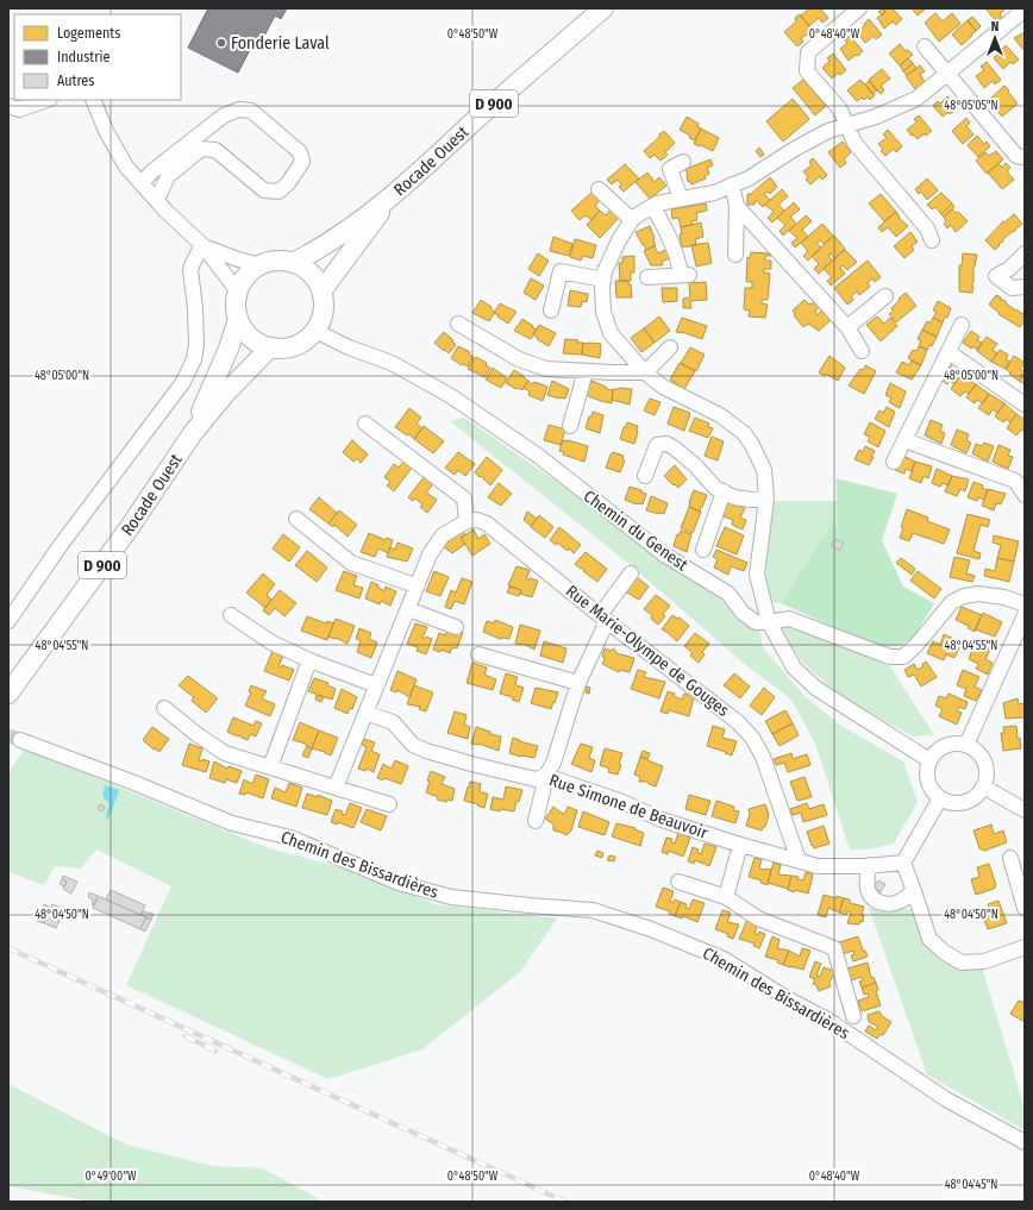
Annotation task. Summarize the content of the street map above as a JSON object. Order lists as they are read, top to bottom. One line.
{"streets":{"main road":["D 900","Rocade Ouest"],"street":["Chemin du Genest","Rue Marie-Olympe de Gouges","Rue Simone de Beauvoir","Chemin des Bissardières"]},"crossings":[["Rocade Ouest","Chemin du Genest"],["Rue Marie-Olympe de Gouges","Rue Simone de Beauvoir"]],"places":["Fonderie Laval"],"legend":["Logements","Industrie","Autres"],"north":"top","coordinates":["0°48'50\"W","0°48'40\"W","48°05'05\"N","48°05'00\"N","48°04'55\"N","48°04'50\"N","0°49'00\"W","48°04'45\"N"]}
